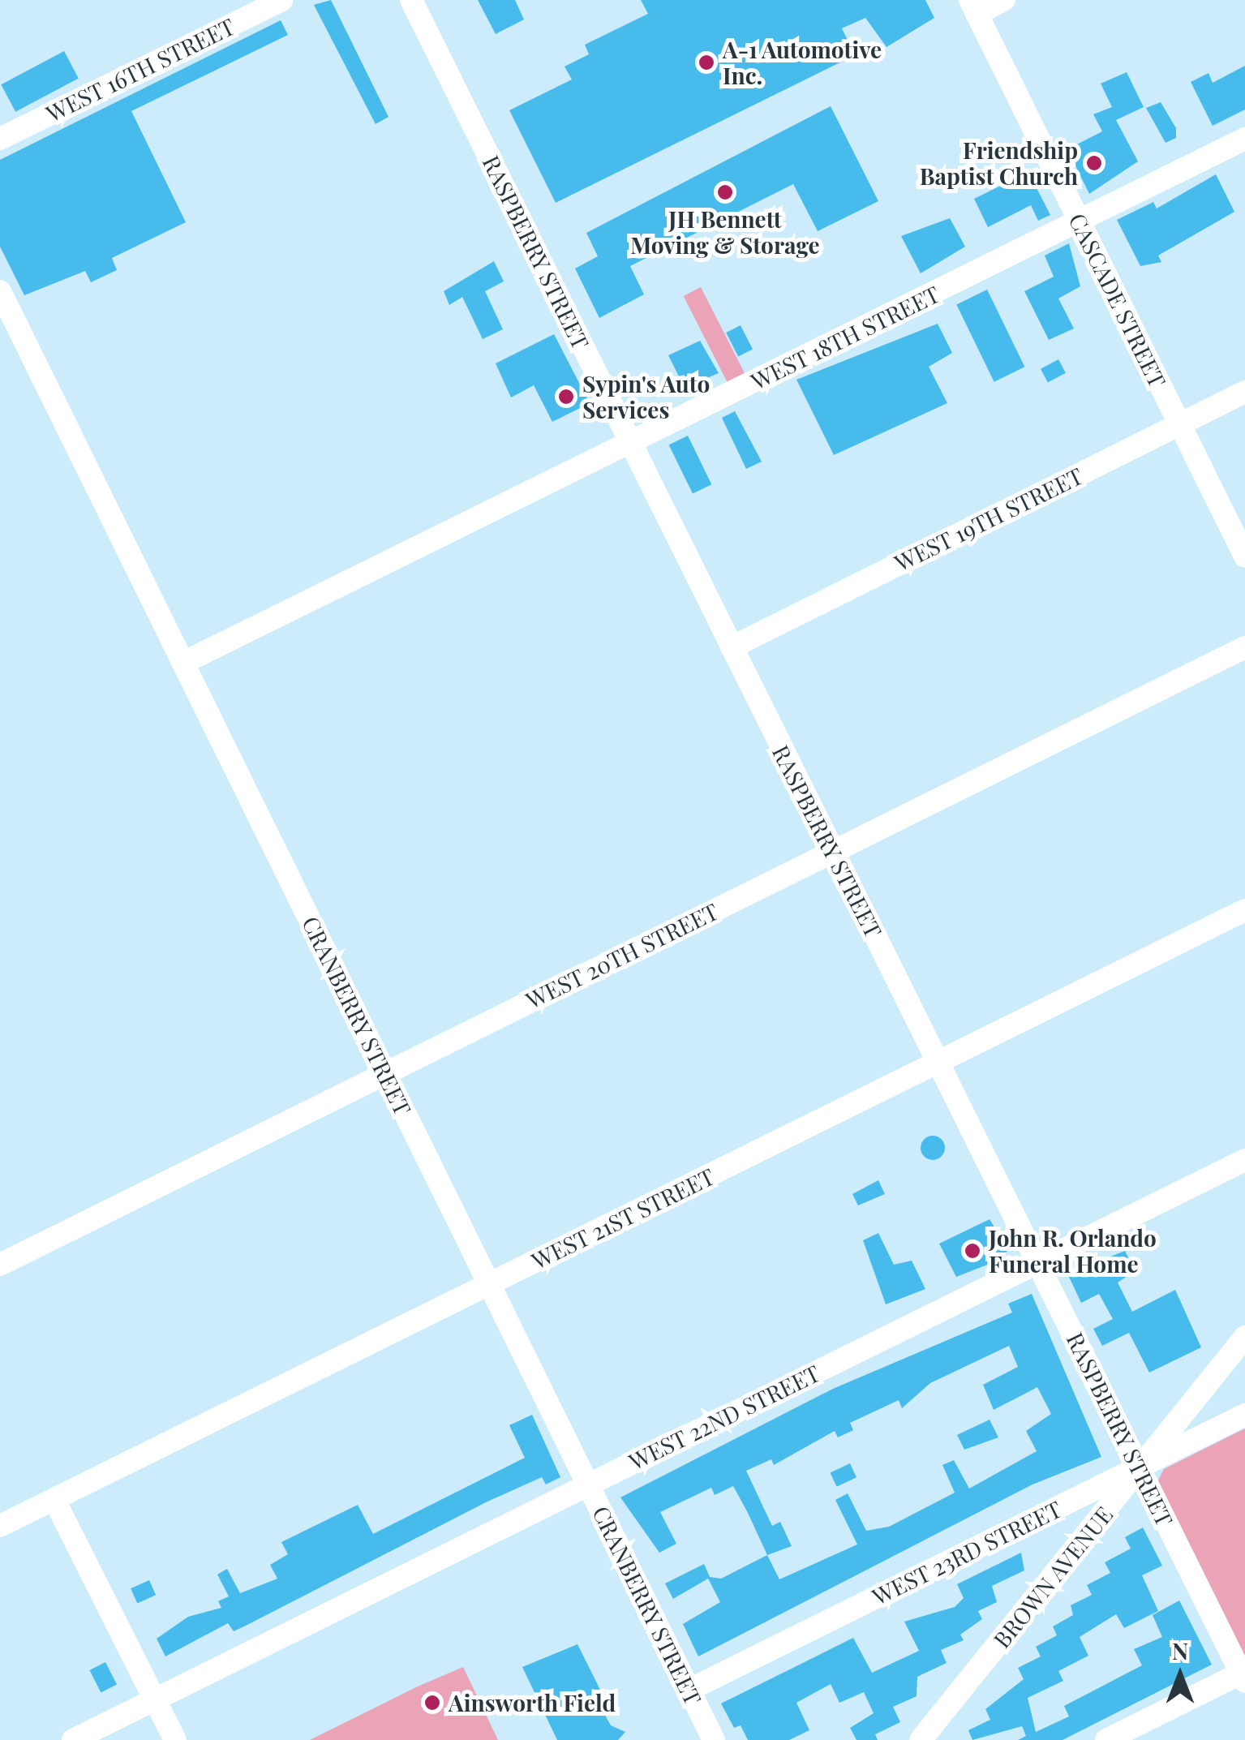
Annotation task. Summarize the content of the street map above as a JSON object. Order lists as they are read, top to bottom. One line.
{"streets":{"street":["WEST 16TH STREET","RASPBERRY STREET","CASCADE STREET","WEST 18TH STREET","WEST 19TH STREET","WEST 20TH STREET","CRANBERRY STREET","WEST 21ST STREET","WEST 22ND STREET","WEST 23RD STREET","BROWN AVENUE"]},"crossings":[["RASPBERRY STREET","WEST 18TH STREET"],["RASPBERRY STREET","WEST 19TH STREET"],["RASPBERRY STREET","WEST 20TH STREET"],["RASPBERRY STREET","WEST 21ST STREET"],["RASPBERRY STREET","WEST 22ND STREET"],["RASPBERRY STREET","WEST 23RD STREET"],["RASPBERRY STREET","BROWN AVENUE"],["CASCADE STREET","WEST 18TH STREET"],["CASCADE STREET","WEST 19TH STREET"],["WEST 18TH STREET","CRANBERRY STREET"],["WEST 20TH STREET","CRANBERRY STREET"],["CRANBERRY STREET","WEST 21ST STREET"],["CRANBERRY STREET","WEST 22ND STREET"],["CRANBERRY STREET","WEST 23RD STREET"],["WEST 23RD STREET","BROWN AVENUE"]],"places":["A-1 Automotive Inc.","Friendship Baptist Church","JH Bennett Moving & Storage","Sypin's Auto Services","John R. Orlando Funeral Home","Ainsworth Field"],"north":"top"}
